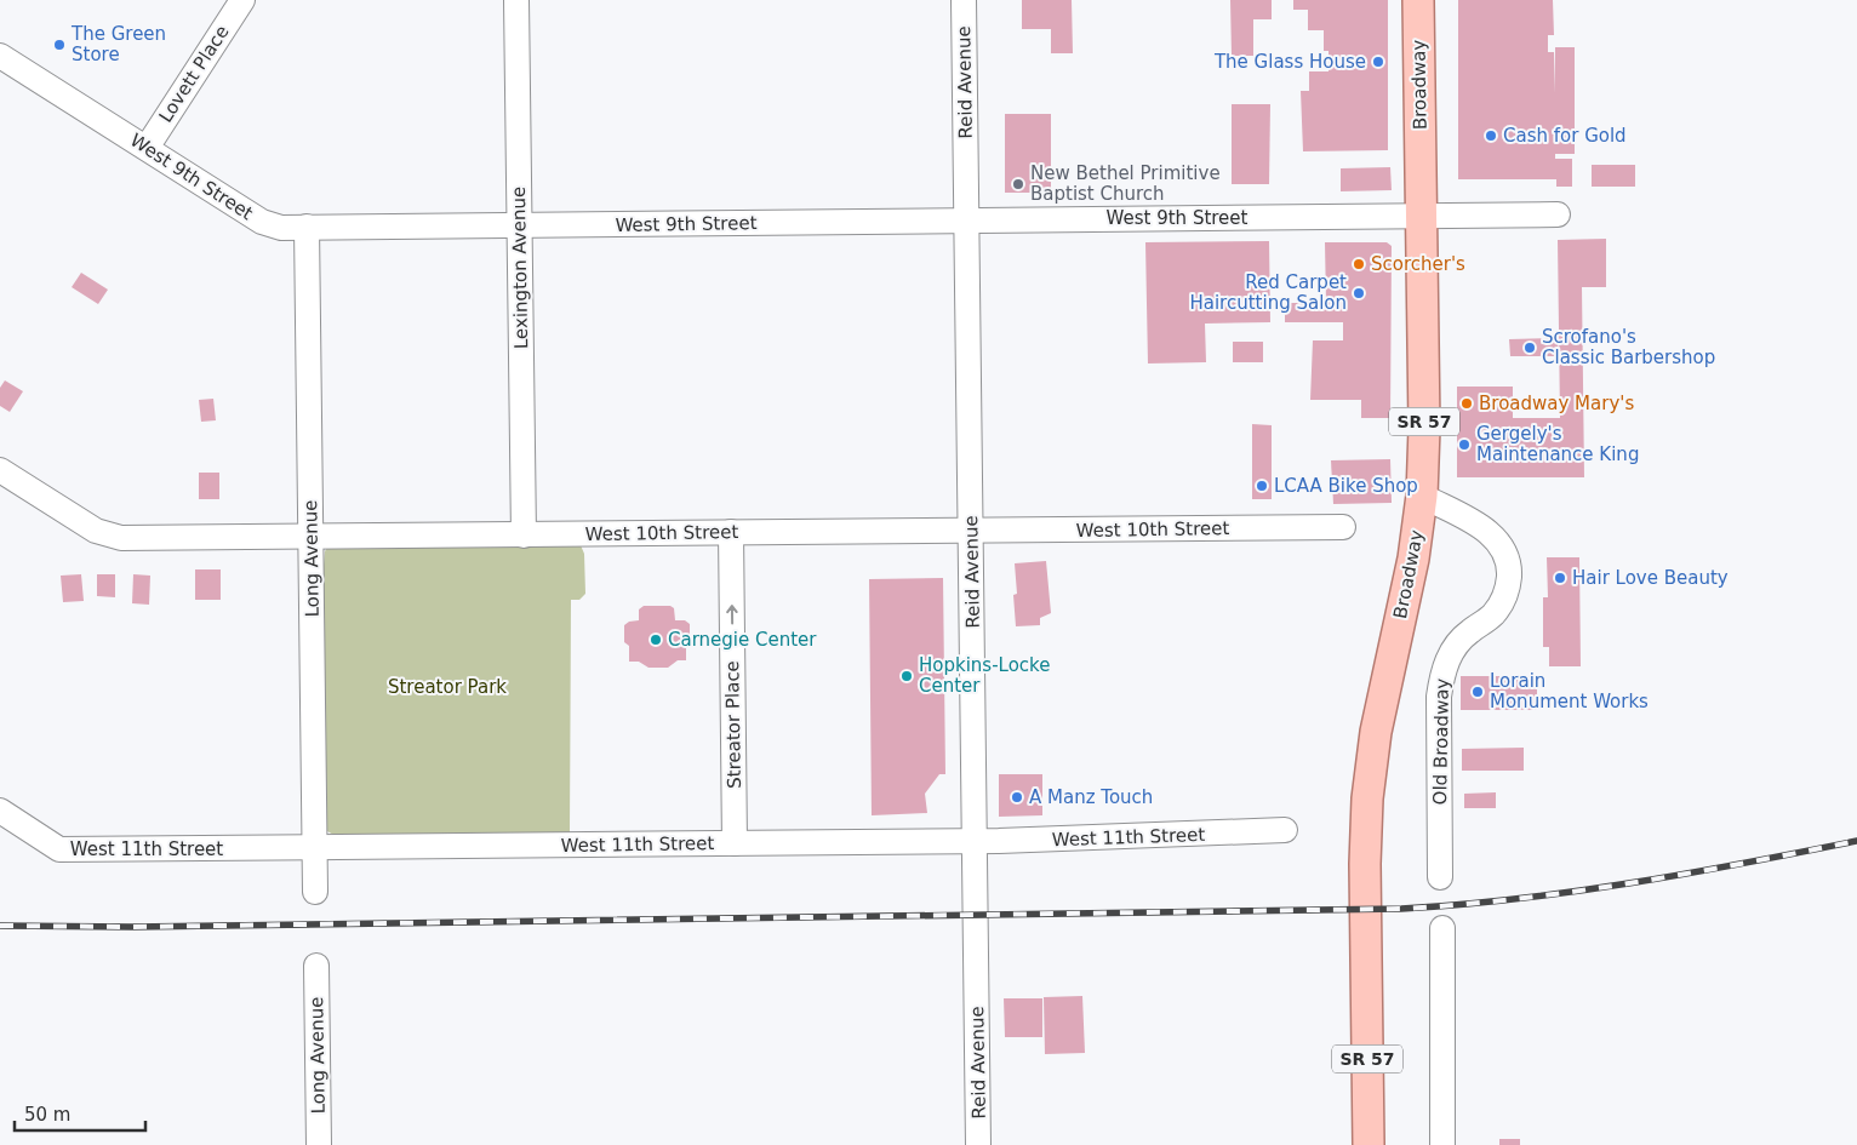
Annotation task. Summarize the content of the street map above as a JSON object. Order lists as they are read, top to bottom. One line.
{"streets":{"main road":["Broadway","SR 57"],"street":["Lovett Place","Reid Avenue","West 9th Street","Lexington Avenue","West 10th Street","Long Avenue","Streator Place","Old Broadway","West 11th Street"]},"crossings":[["Lovett Place","West 9th Street"],["Reid Avenue","West 9th Street"],["Reid Avenue","West 10th Street"],["Reid Avenue","West 11th Street"],["Broadway","West 9th Street"],["Broadway","Old Broadway"],["West 9th Street","Lexington Avenue"],["West 9th Street","Long Avenue"],["Lexington Avenue","West 10th Street"],["West 10th Street","Long Avenue"],["West 10th Street","Streator Place"],["Long Avenue","West 11th Street"],["Streator Place","West 11th Street"]],"one_way":["Streator Place"],"parks":["Streator Park"],"places":["The Green Store","The Glass House","Cash for Gold","New Bethel Primitive Baptist Church","Scorcher's","Red Carpet Haircutting Salon","Scrofano's Classic Barbershop","Broadway Mary's","Gergely's Maintenance King","LCAA Bike Shop","Hair Love Beauty","Carnegie Center","Hopkins-Locke Center","Lorain Monument Works","A Manz Touch"],"scale_bar":"50 m"}
